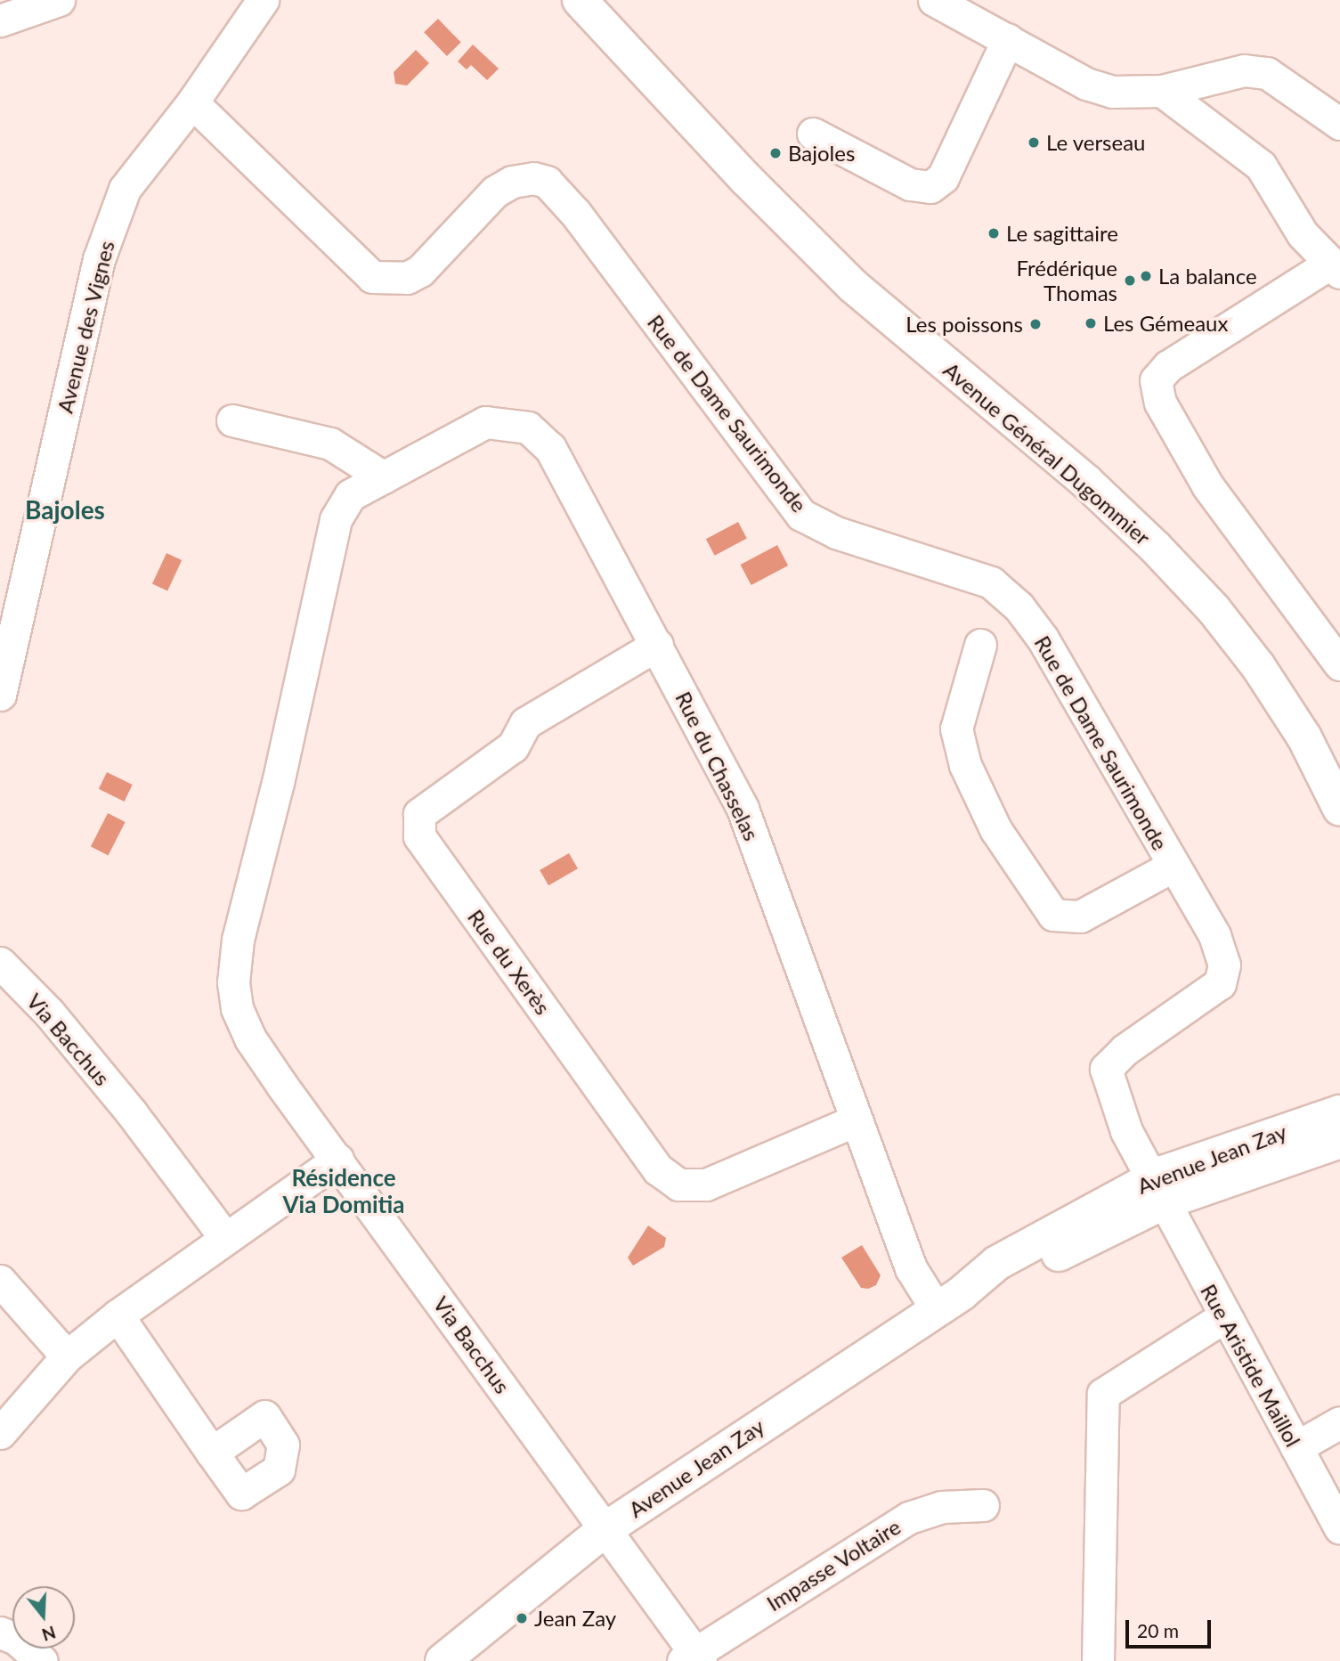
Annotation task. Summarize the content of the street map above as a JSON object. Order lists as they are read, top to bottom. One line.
{"streets":{"main road":["Avenue Général Dugommier","Avenue Jean Zay"],"street":["Avenue des Vignes","Rue de Dame Saurimonde","Rue du Chasselas","Rue du Xerès","Via Bacchus","Rue Aristide Maillol","Impasse Voltaire"]},"crossings":[["Avenue des Vignes","Rue de Dame Saurimonde"],["Rue de Dame Saurimonde","Avenue Jean Zay"],["Rue de Dame Saurimonde","Rue Aristide Maillol"],["Rue du Chasselas","Rue du Xerès"],["Rue du Chasselas","Via Bacchus"],["Rue du Chasselas","Avenue Jean Zay"],["Via Bacchus","Avenue Jean Zay"],["Via Bacchus","Impasse Voltaire"],["Avenue Jean Zay","Rue Aristide Maillol"]],"districts":["Bajoles","Résidence Via Domitia"],"places":["Le verseau","Bajoles","Le sagittaire","La balance","Frédérique Thomas","Les Gémeaux","Les poissons","Jean Zay"],"scale_bar":"20 m","north":"bottom"}
